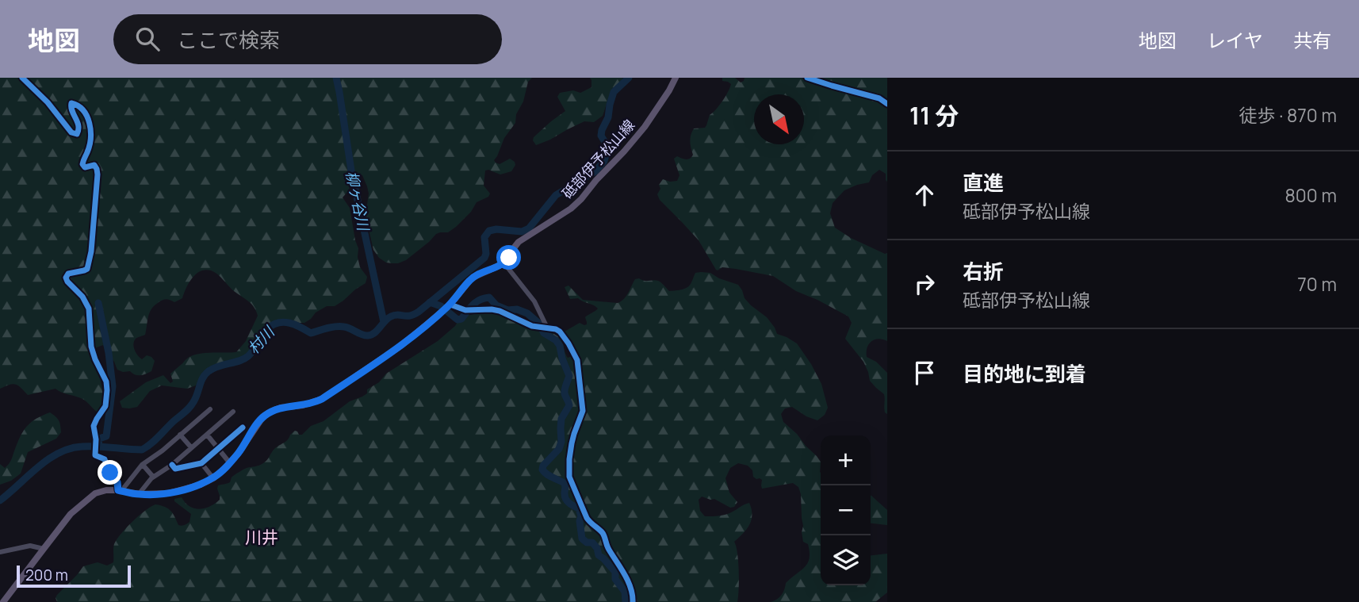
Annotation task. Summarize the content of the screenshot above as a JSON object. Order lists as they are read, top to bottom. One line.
{"streets":{"main road":["砥部伊予松山線"]},"districts":["川井"],"water":["柳ヶ谷川","村川"],"scale_bar":"200 m","north":"bottom right","page":{"header":"地図","search":"ここで検索","nav":["地図","レイヤ","共有"],"heading":["11 分","徒歩 · 870 m"],"list":[["直進","砥部伊予松山線","800 m"],["右折","砥部伊予松山線","70 m"],"目的地に到着"],"map_buttons":["+","−"],"scale":"200 m"}}
